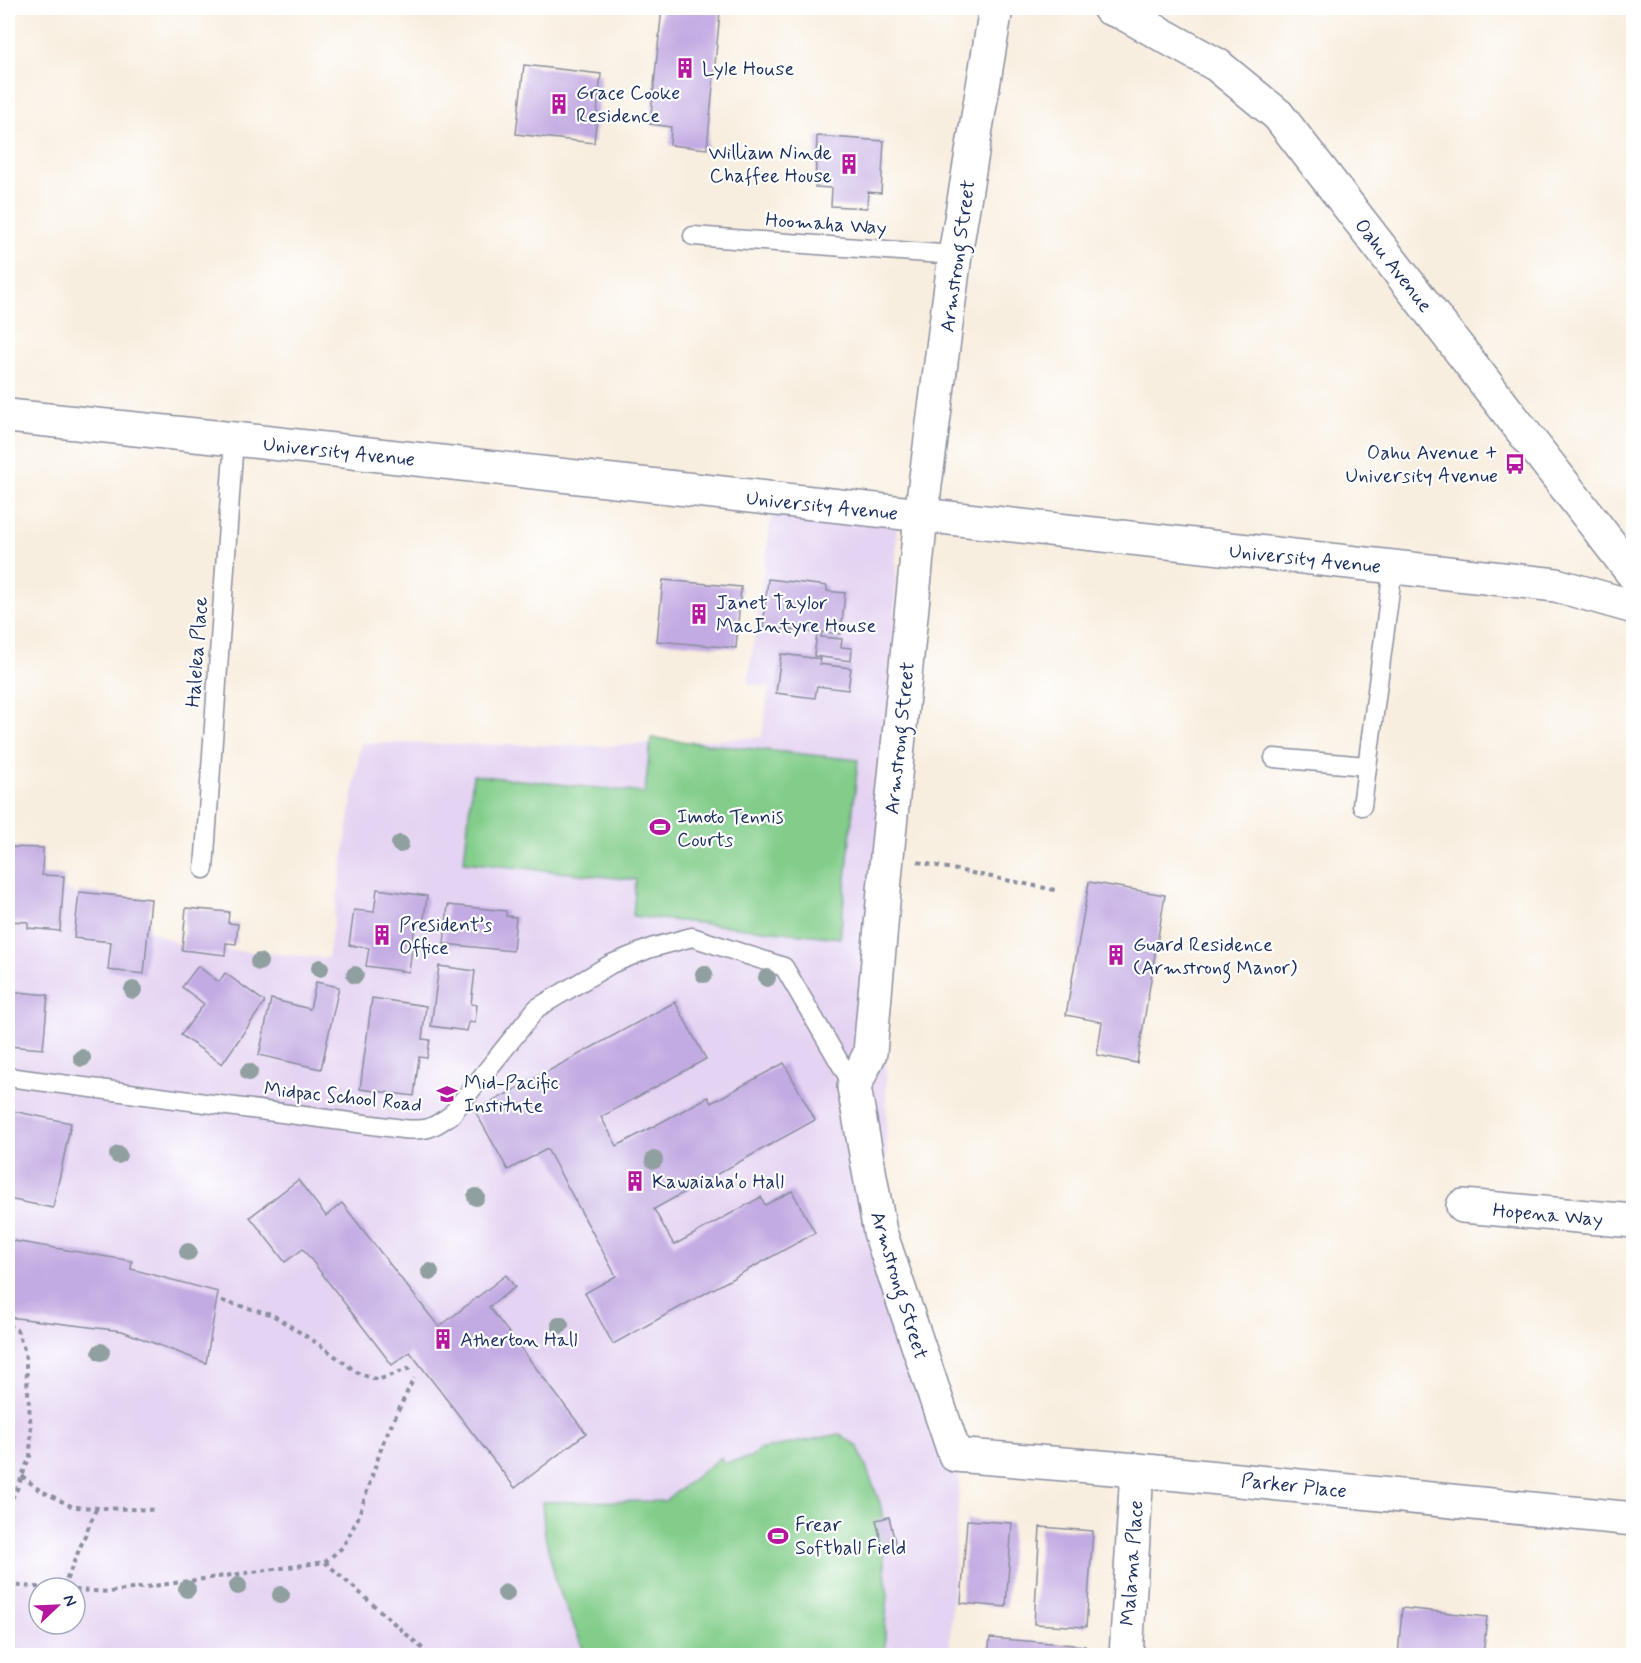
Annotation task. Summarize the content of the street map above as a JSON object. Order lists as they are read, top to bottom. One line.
{"streets":{"street":["Armstrong Street","Oahu Avenue","University Avenue","Hopena Way","Parker Place","Malama Place"],"lane":["Hoomaha Way","Halelea Place","Midpac School Road"]},"crossings":[["Hoomaha Way","Armstrong Street"],["Armstrong Street","University Avenue"],["Armstrong Street","Midpac School Road"],["Armstrong Street","Parker Place"],["University Avenue","Halelea Place"],["Parker Place","Malama Place"]],"places":{"building":["Lyle House","Grace Cooke Residence","William Ninde Chaffee House","Janet Taylor MacIntyre House","President’s Office","Guard Residence (Armstrong Manor)","Kawaiahaʻo Hall","Atherton Hall"],"bus stop":["Oahu Avenue + University Avenue"],"sports":["Imoto Tennis Courts","Frear Softball Field"],"school or university":["Mid-Pacific Institute"]},"north":"top right"}
